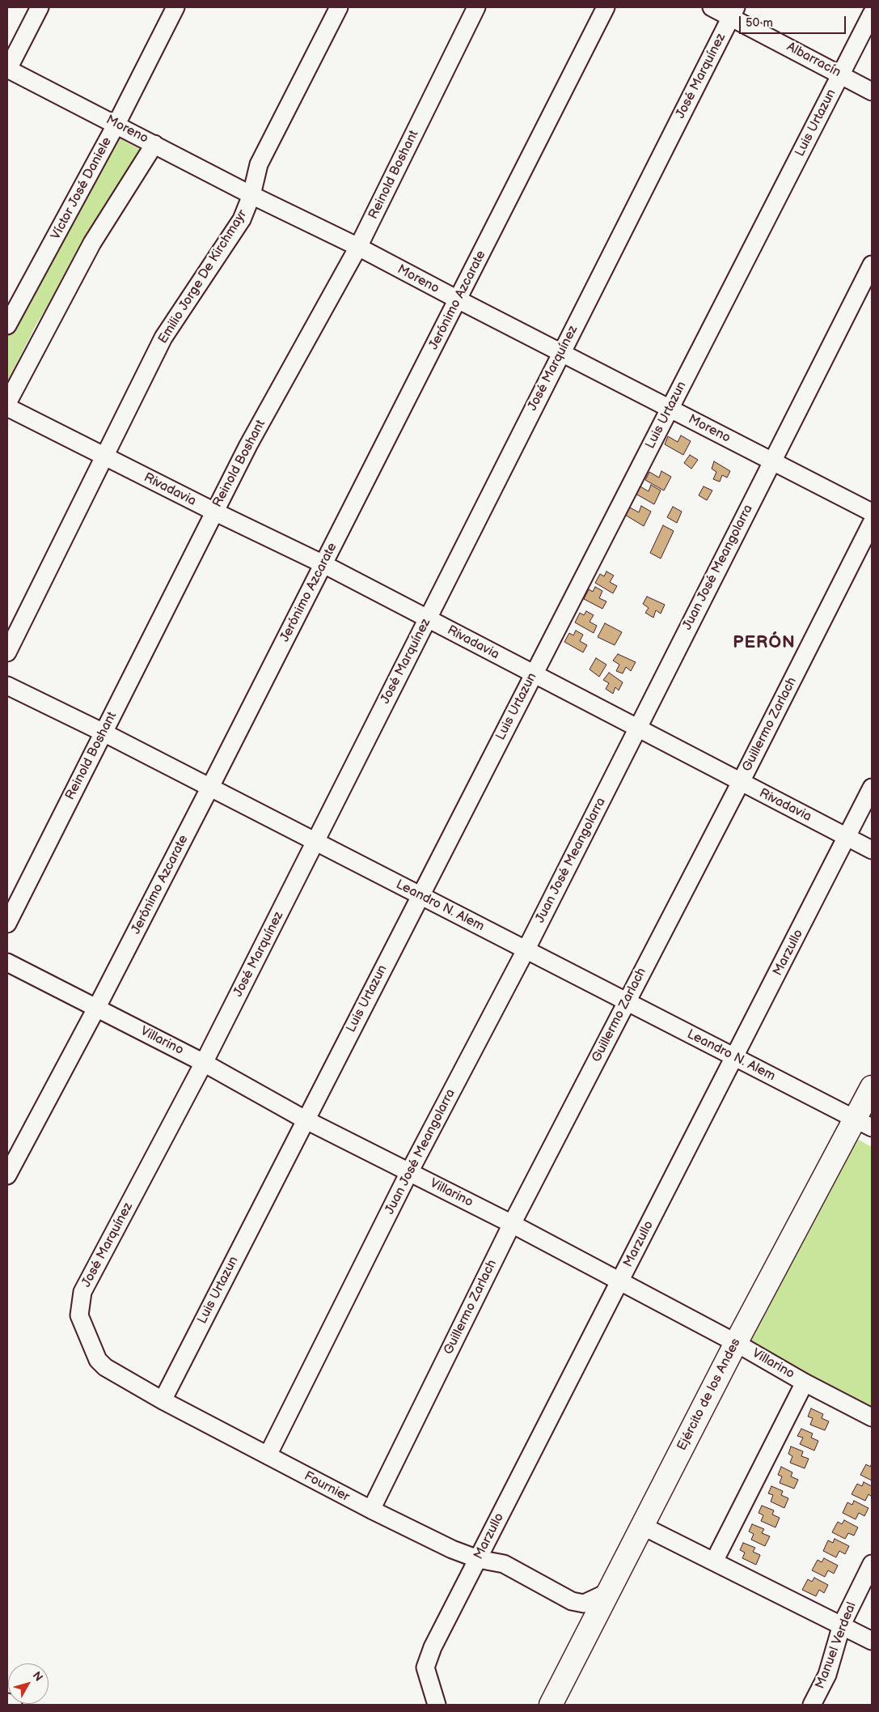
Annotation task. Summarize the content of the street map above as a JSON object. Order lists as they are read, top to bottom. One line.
{"streets":{"street":["Albarracín","José Marquínez","Luis Urtazun","Moreno","Reinold Boshant","Víctor José Daniele","Emilio Jorge De Kirchmayr","Jerónimo Azcarate","Rivadavia","Juan José Meangolarra","Guillermo Zarlach","Leandro N. Alem","Marzullo","Villarino","Ejército de los Andes","Fournier","Manuel Verdeal"]},"crossings":[["Albarracín","José Marquínez"],["Albarracín","Luis Urtazun"],["José Marquínez","Moreno"],["José Marquínez","Rivadavia"],["José Marquínez","Leandro N. Alem"],["José Marquínez","Villarino"],["José Marquínez","Fournier"],["Luis Urtazun","Moreno"],["Luis Urtazun","Rivadavia"],["Luis Urtazun","Leandro N. Alem"],["Luis Urtazun","Villarino"],["Luis Urtazun","Fournier"],["Moreno","Reinold Boshant"],["Moreno","Víctor José Daniele"],["Moreno","Emilio Jorge De Kirchmayr"],["Moreno","Jerónimo Azcarate"],["Moreno","Juan José Meangolarra"],["Reinold Boshant","Rivadavia"],["Reinold Boshant","Leandro N. Alem"],["Emilio Jorge De Kirchmayr","Rivadavia"],["Jerónimo Azcarate","Rivadavia"],["Jerónimo Azcarate","Leandro N. Alem"],["Jerónimo Azcarate","Villarino"],["Rivadavia","Juan José Meangolarra"],["Rivadavia","Guillermo Zarlach"],["Rivadavia","Marzullo"],["Juan José Meangolarra","Leandro N. Alem"],["Juan José Meangolarra","Villarino"],["Juan José Meangolarra","Fournier"],["Guillermo Zarlach","Leandro N. Alem"],["Guillermo Zarlach","Villarino"],["Guillermo Zarlach","Fournier"],["Leandro N. Alem","Marzullo"],["Leandro N. Alem","Ejército de los Andes"],["Marzullo","Villarino"],["Marzullo","Fournier"],["Villarino","Ejército de los Andes"],["Ejército de los Andes","Fournier"]],"districts":["PERÓN"],"scale_bar":"50 m","north":"top right"}
